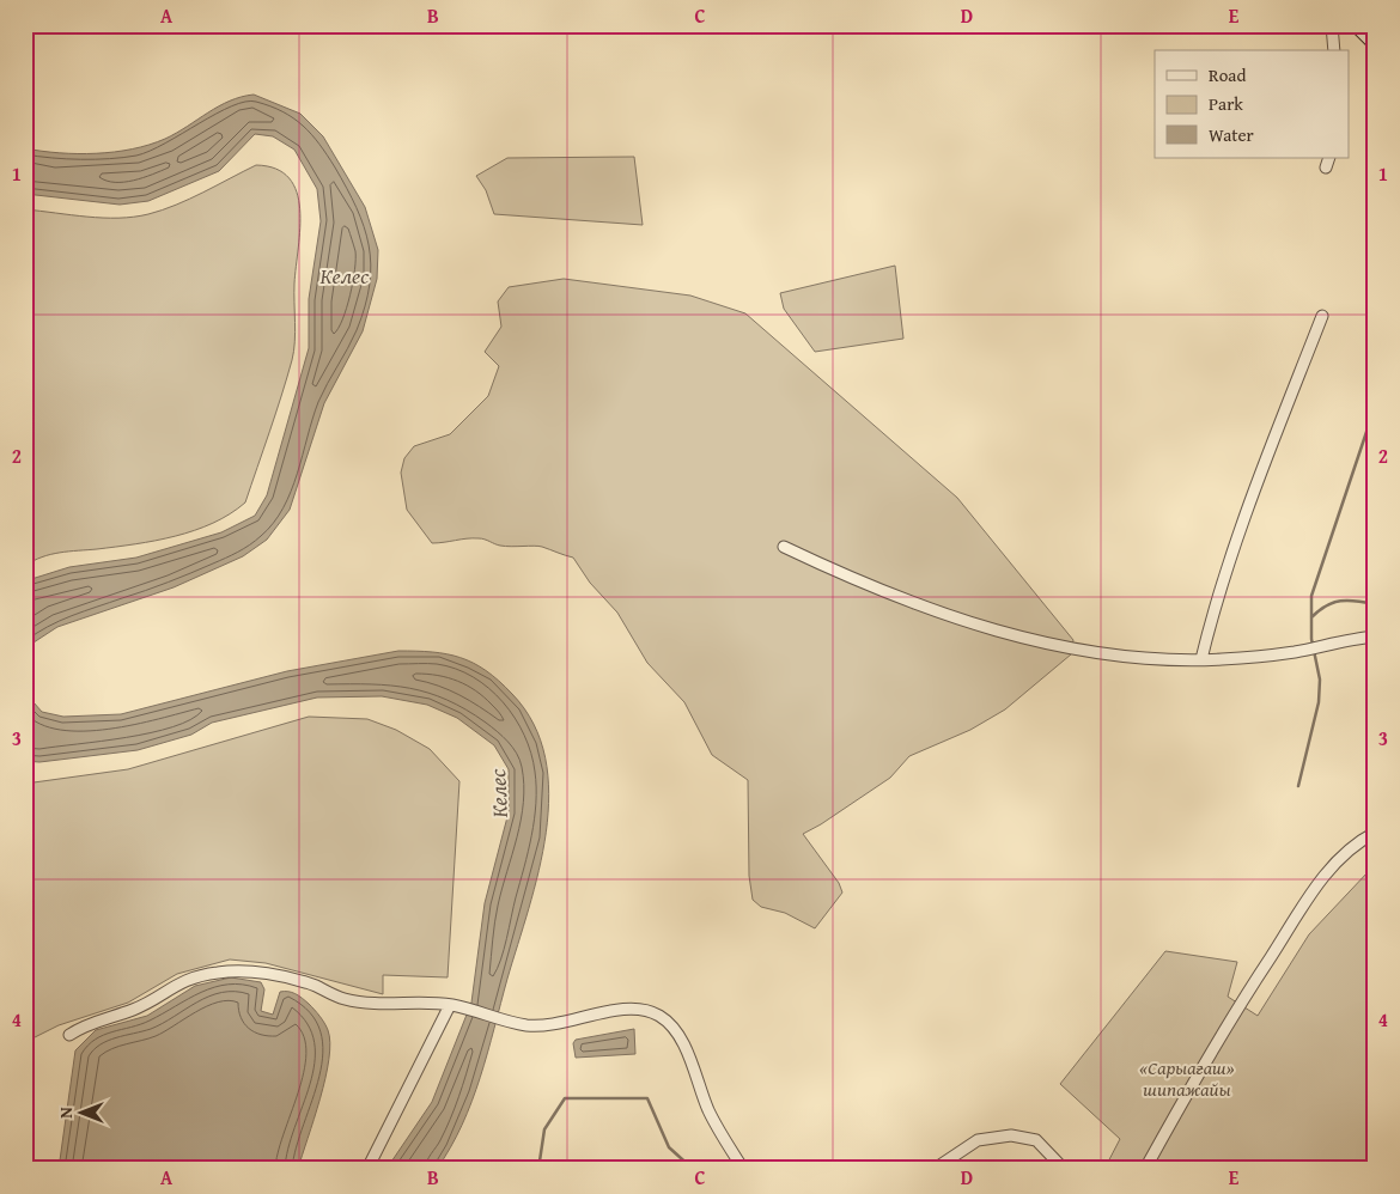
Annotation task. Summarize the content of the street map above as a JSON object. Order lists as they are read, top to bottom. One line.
{"water":["Келес"],"parks":["«Сарыағаш» шипажайы"],"legend":["Road","Park","Water"],"north":"left","grid":{"columns":["A","B","C","D","E"],"rows":["1","2","3","4"]}}
